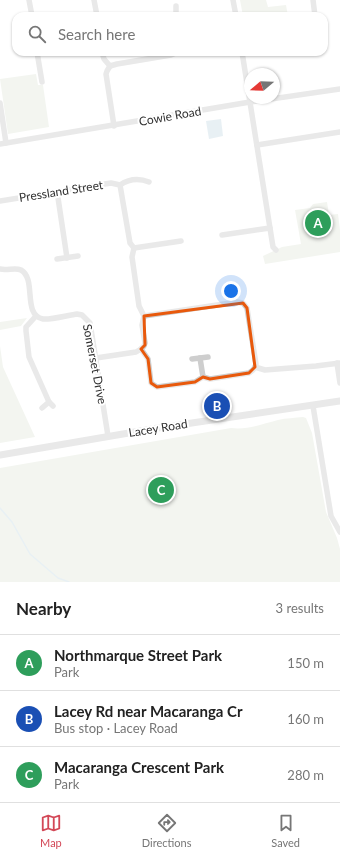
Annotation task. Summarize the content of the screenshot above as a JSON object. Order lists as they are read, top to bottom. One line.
{"streets":{"street":["Cowie Road","Pressland Street","Somerset Drive","Lacey Road"]},"crossings":[["Somerset Drive","Lacey Road"]],"north":"left","page":{"search":"Search here","pins":["A","B","C"],"heading":["Nearby","3 results"],"list":[{"mark":"A","name":"Northmarque Street Park","note":"Park","value":"150 m"},{"mark":"B","name":"Lacey Rd near Macaranga Cr","note":"Bus stop · Lacey Road","value":"160 m"},{"mark":"C","name":"Macaranga Crescent Park","note":"Park","value":"280 m"}],"nav":["Map","Directions","Saved"]}}
